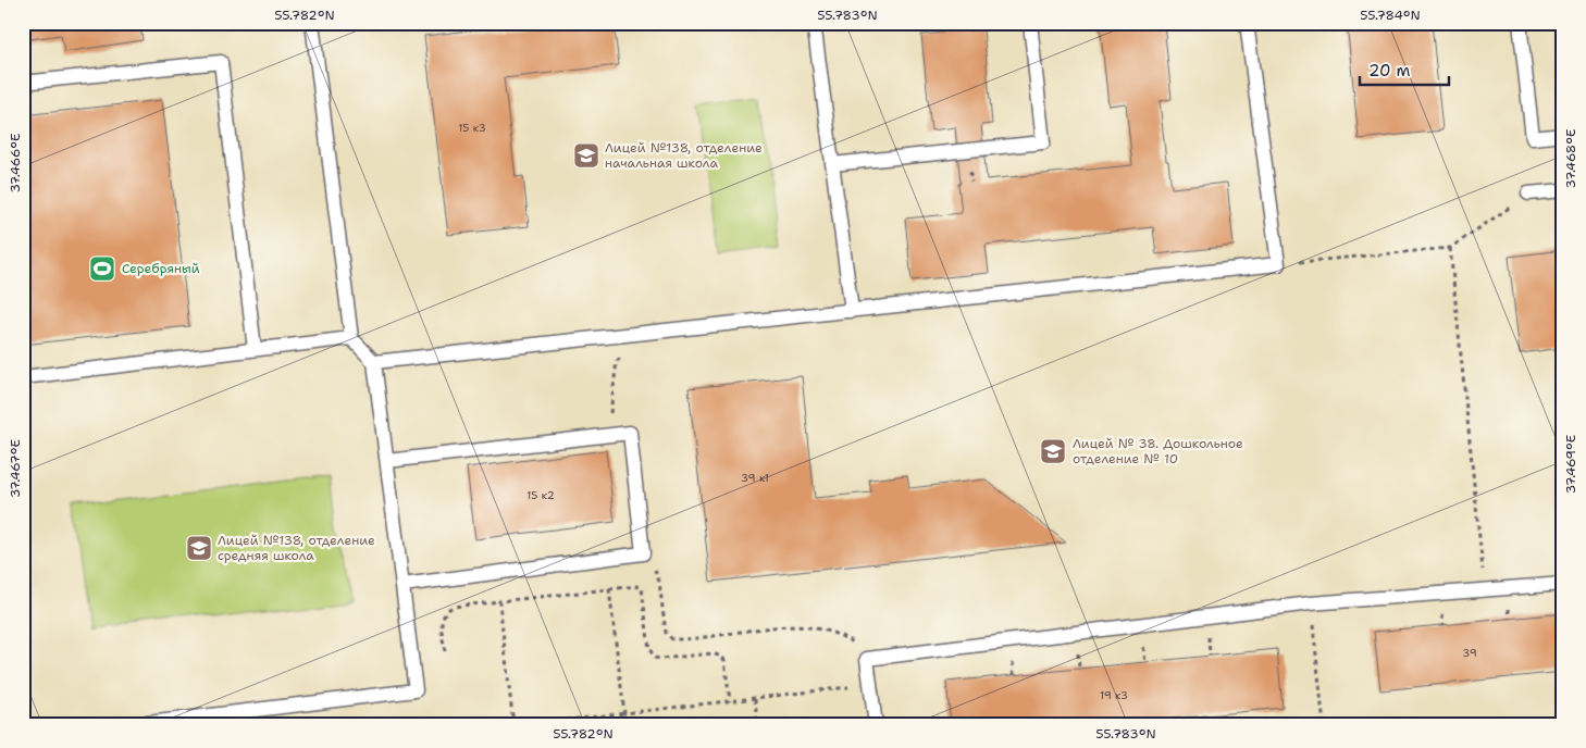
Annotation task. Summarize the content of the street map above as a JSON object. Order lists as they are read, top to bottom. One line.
{"places":{"school or university":["Лицей №138, отделение начальная школа","Лицей № 38. Дошкольное отделение № 10","Лицей №138, отделение средняя школа"],"sports":["Серебряный"]},"house_numbers":["15 к3","39 к1","15 к2","39","19 к3"],"scale_bar":"20 m","coordinates":["55.782°N","55.783°N","55.784°N","37.468°E","37.466°E","37.469°E","37.467°E"]}
